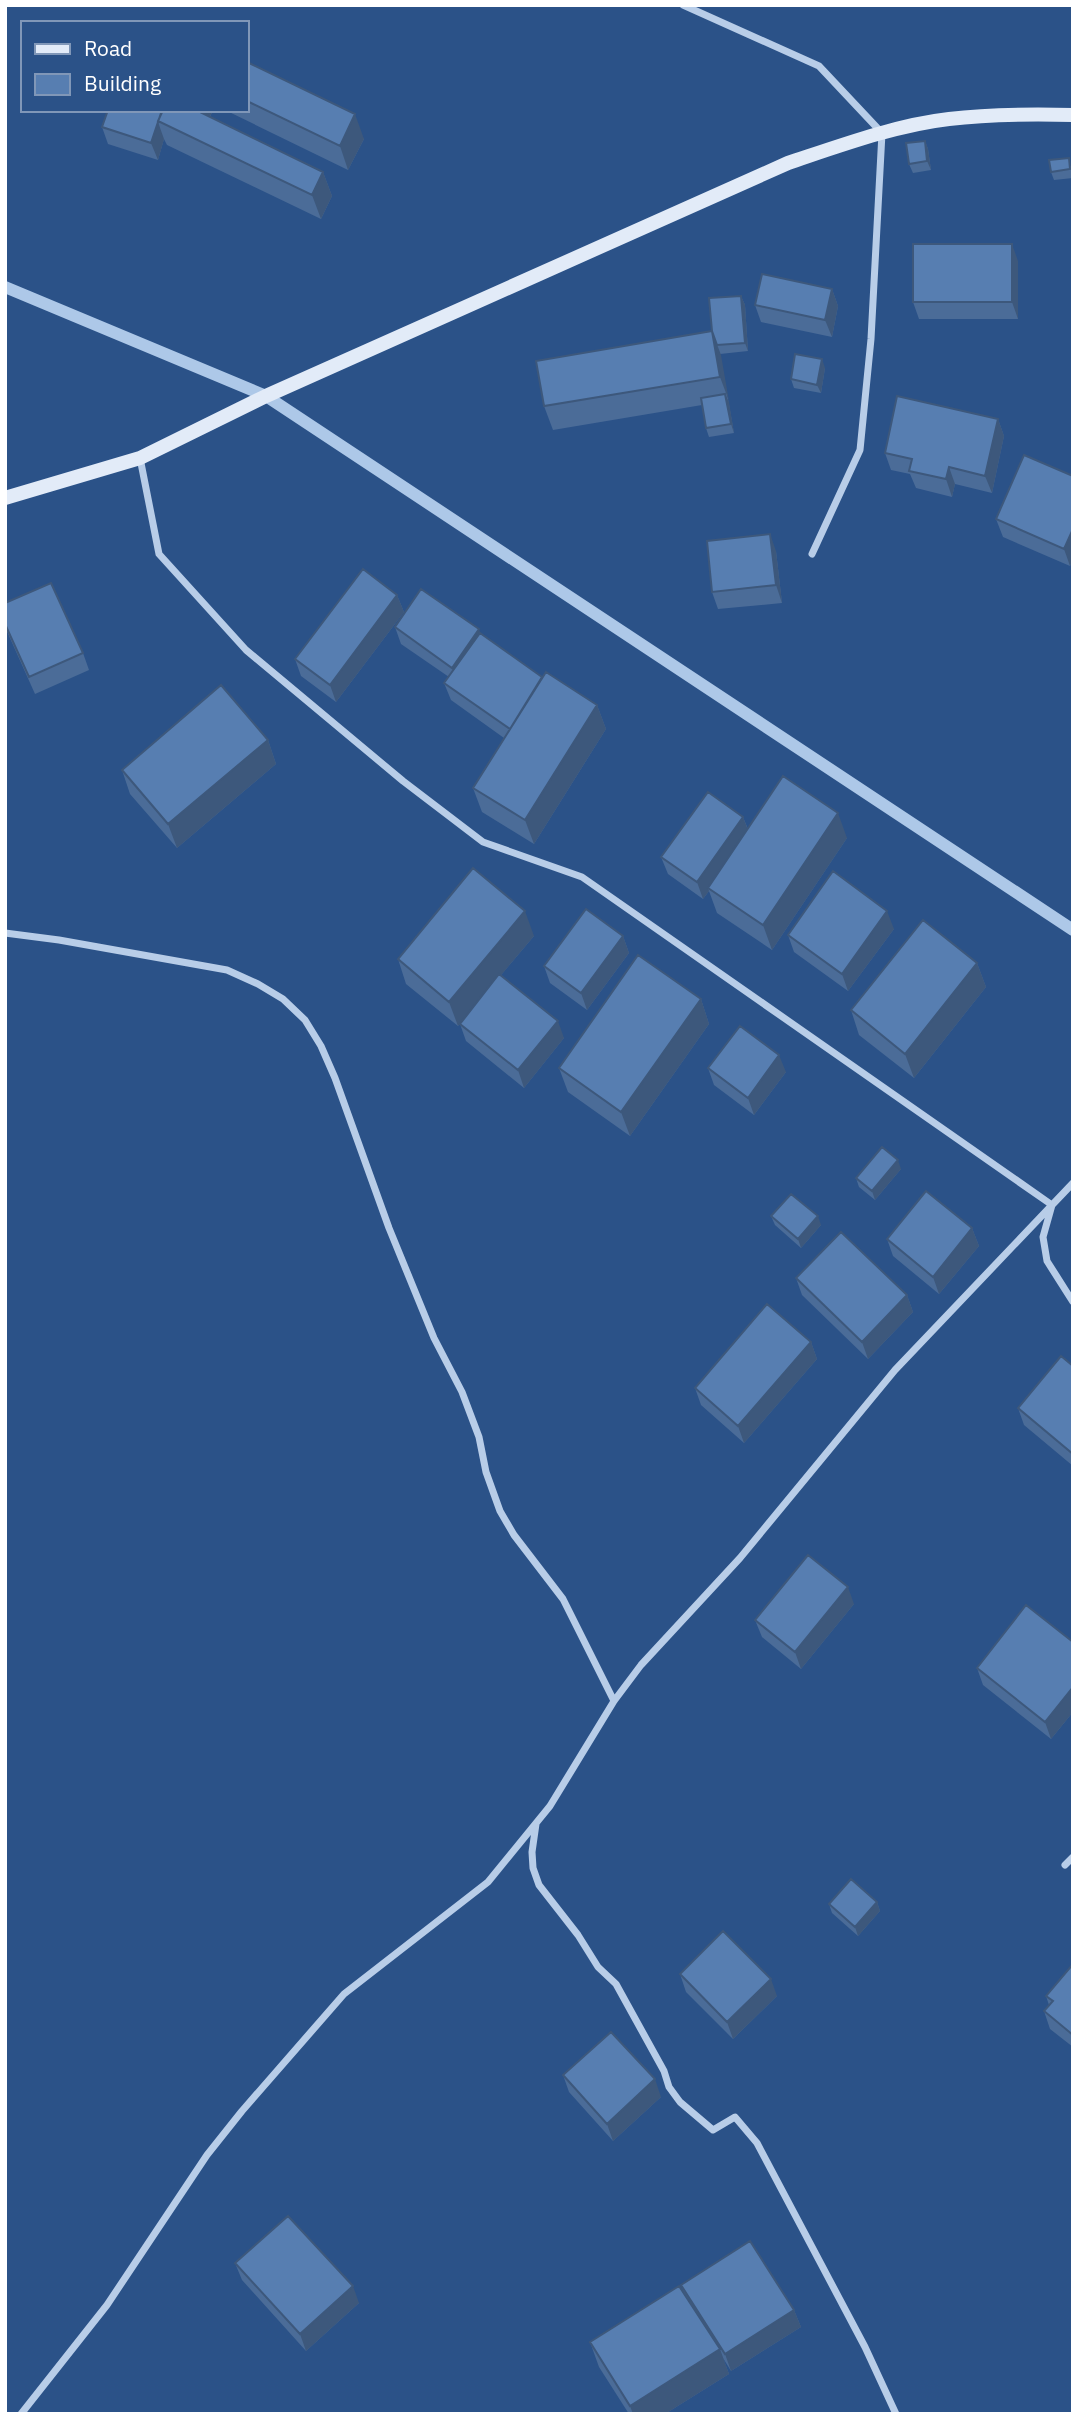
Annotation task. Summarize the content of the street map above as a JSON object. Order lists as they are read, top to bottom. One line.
{"legend":["Road","Building"]}
